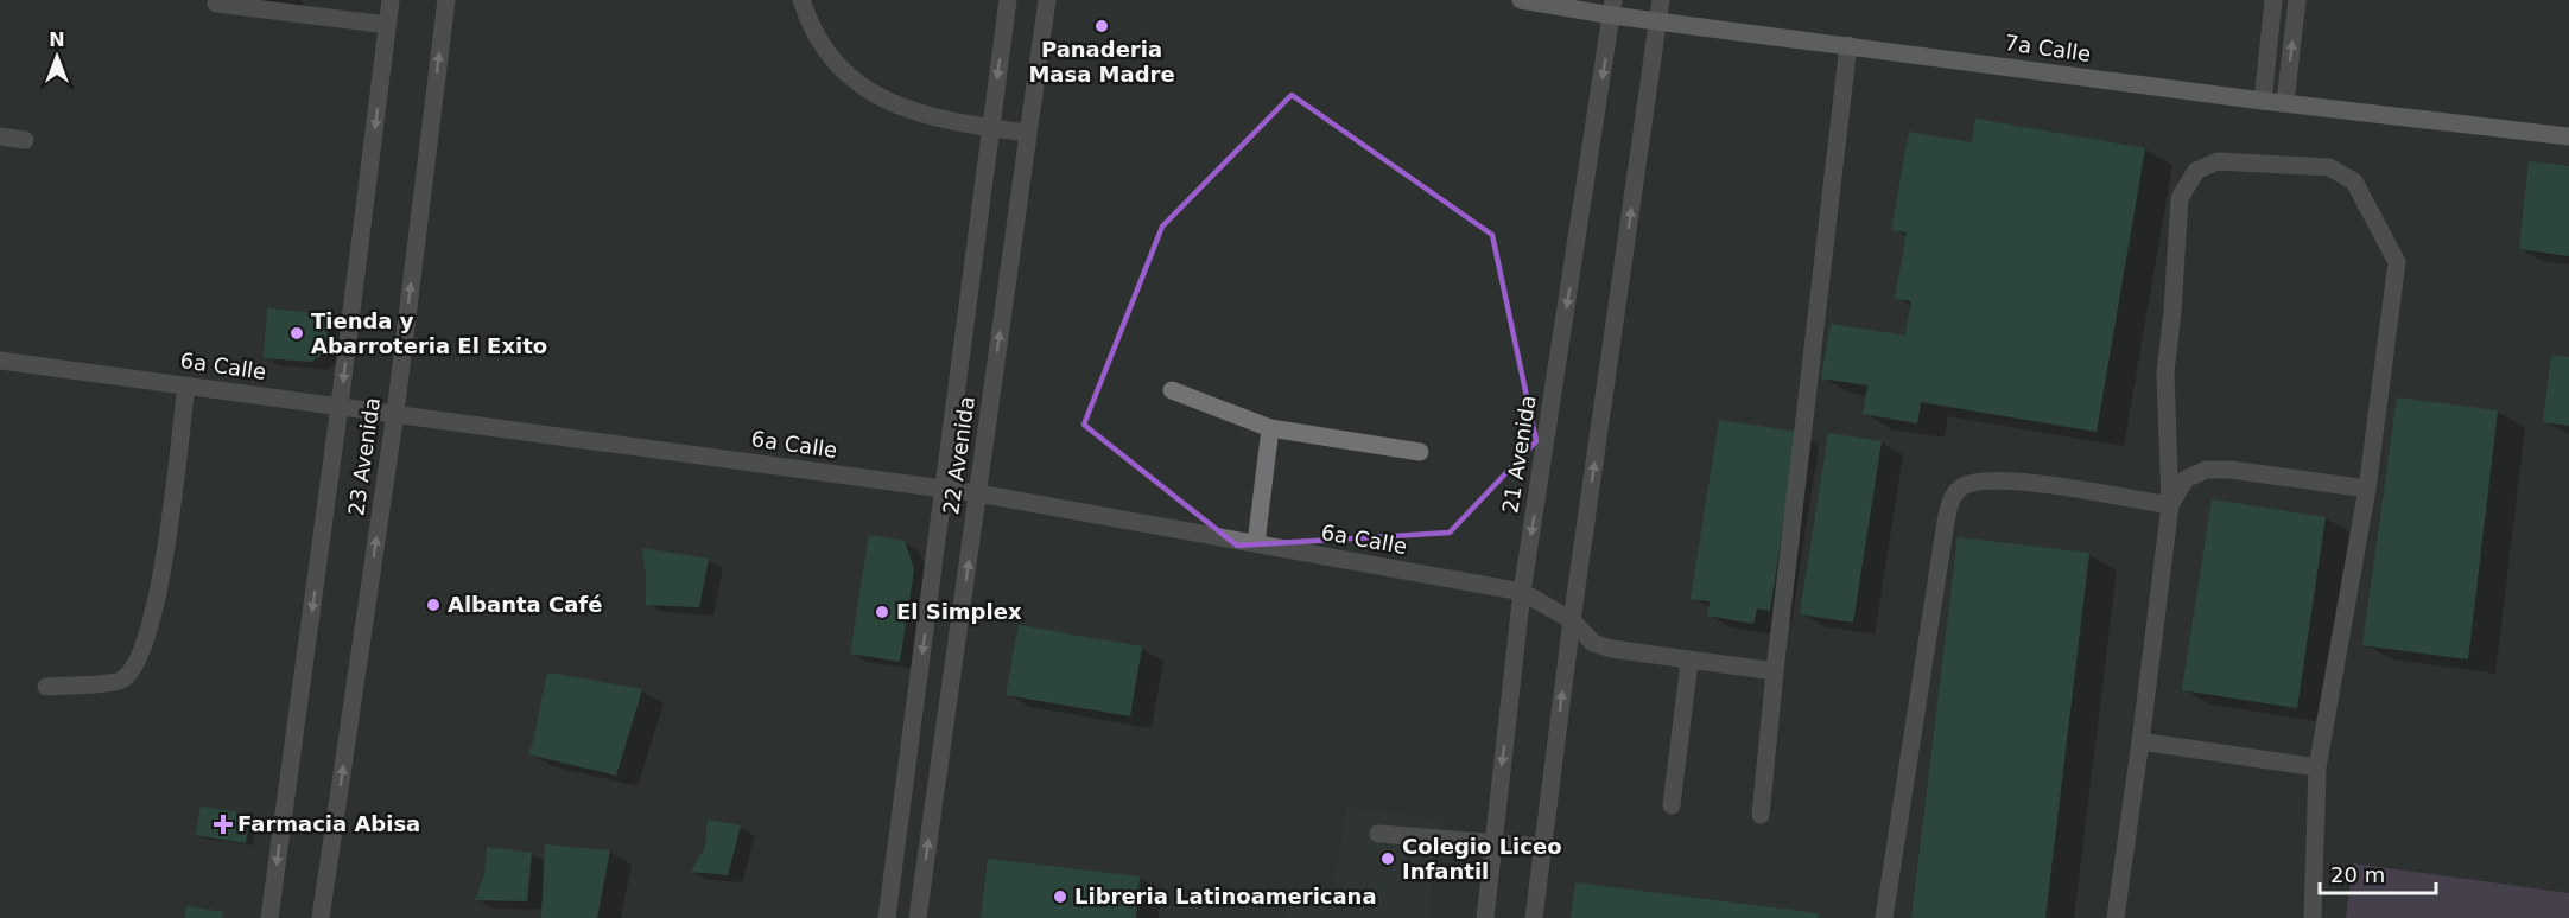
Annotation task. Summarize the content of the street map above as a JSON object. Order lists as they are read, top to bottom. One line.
{"streets":{"main road":["7a Calle"],"street":["6a Calle","21 Avenida","22 Avenida","23 Avenida"]},"crossings":[["7a Calle","21 Avenida"],["6a Calle","21 Avenida"],["6a Calle","22 Avenida"],["6a Calle","23 Avenida"]],"places":{"other":["Panaderia Masa Madre","Tienda y Abarroteria El Exito","Albanta Café","El Simplex","Colegio Liceo Infantil","Libreria Latinoamericana"],"health":["Farmacia Abisa"]},"scale_bar":"20 m","north":"top"}
